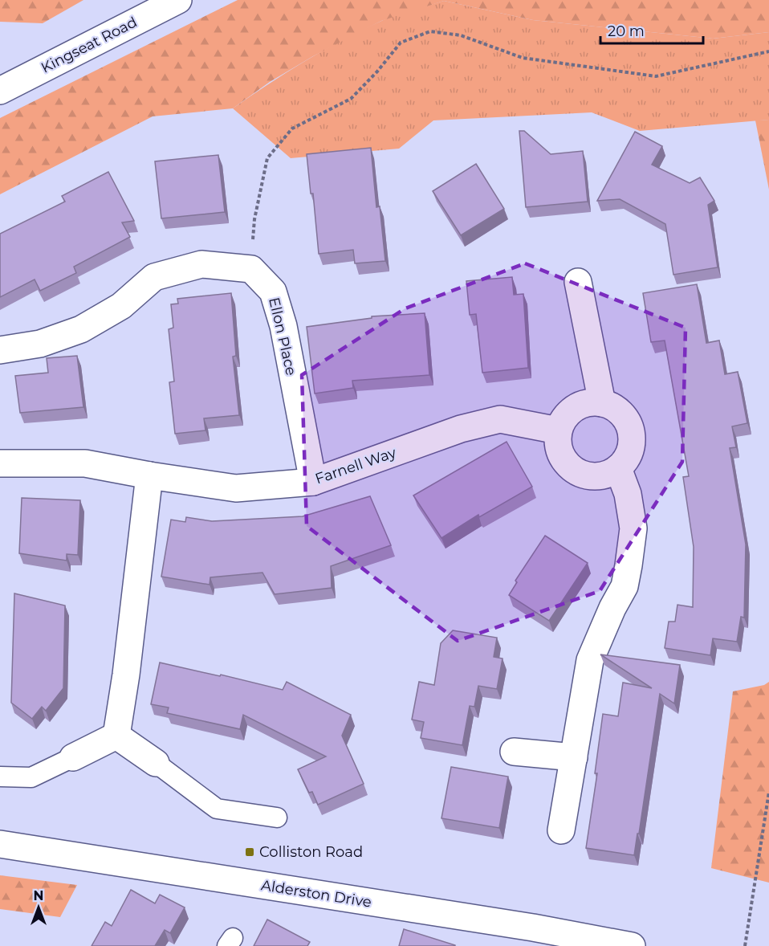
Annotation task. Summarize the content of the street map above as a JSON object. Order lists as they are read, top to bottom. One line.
{"streets":{"street":["Kingseat Road","Ellon Place","Farnell Way","Alderston Drive"]},"crossings":[["Ellon Place","Farnell Way"]],"places":{"transit":["Colliston Road"]},"scale_bar":"20 m","north":"top"}
